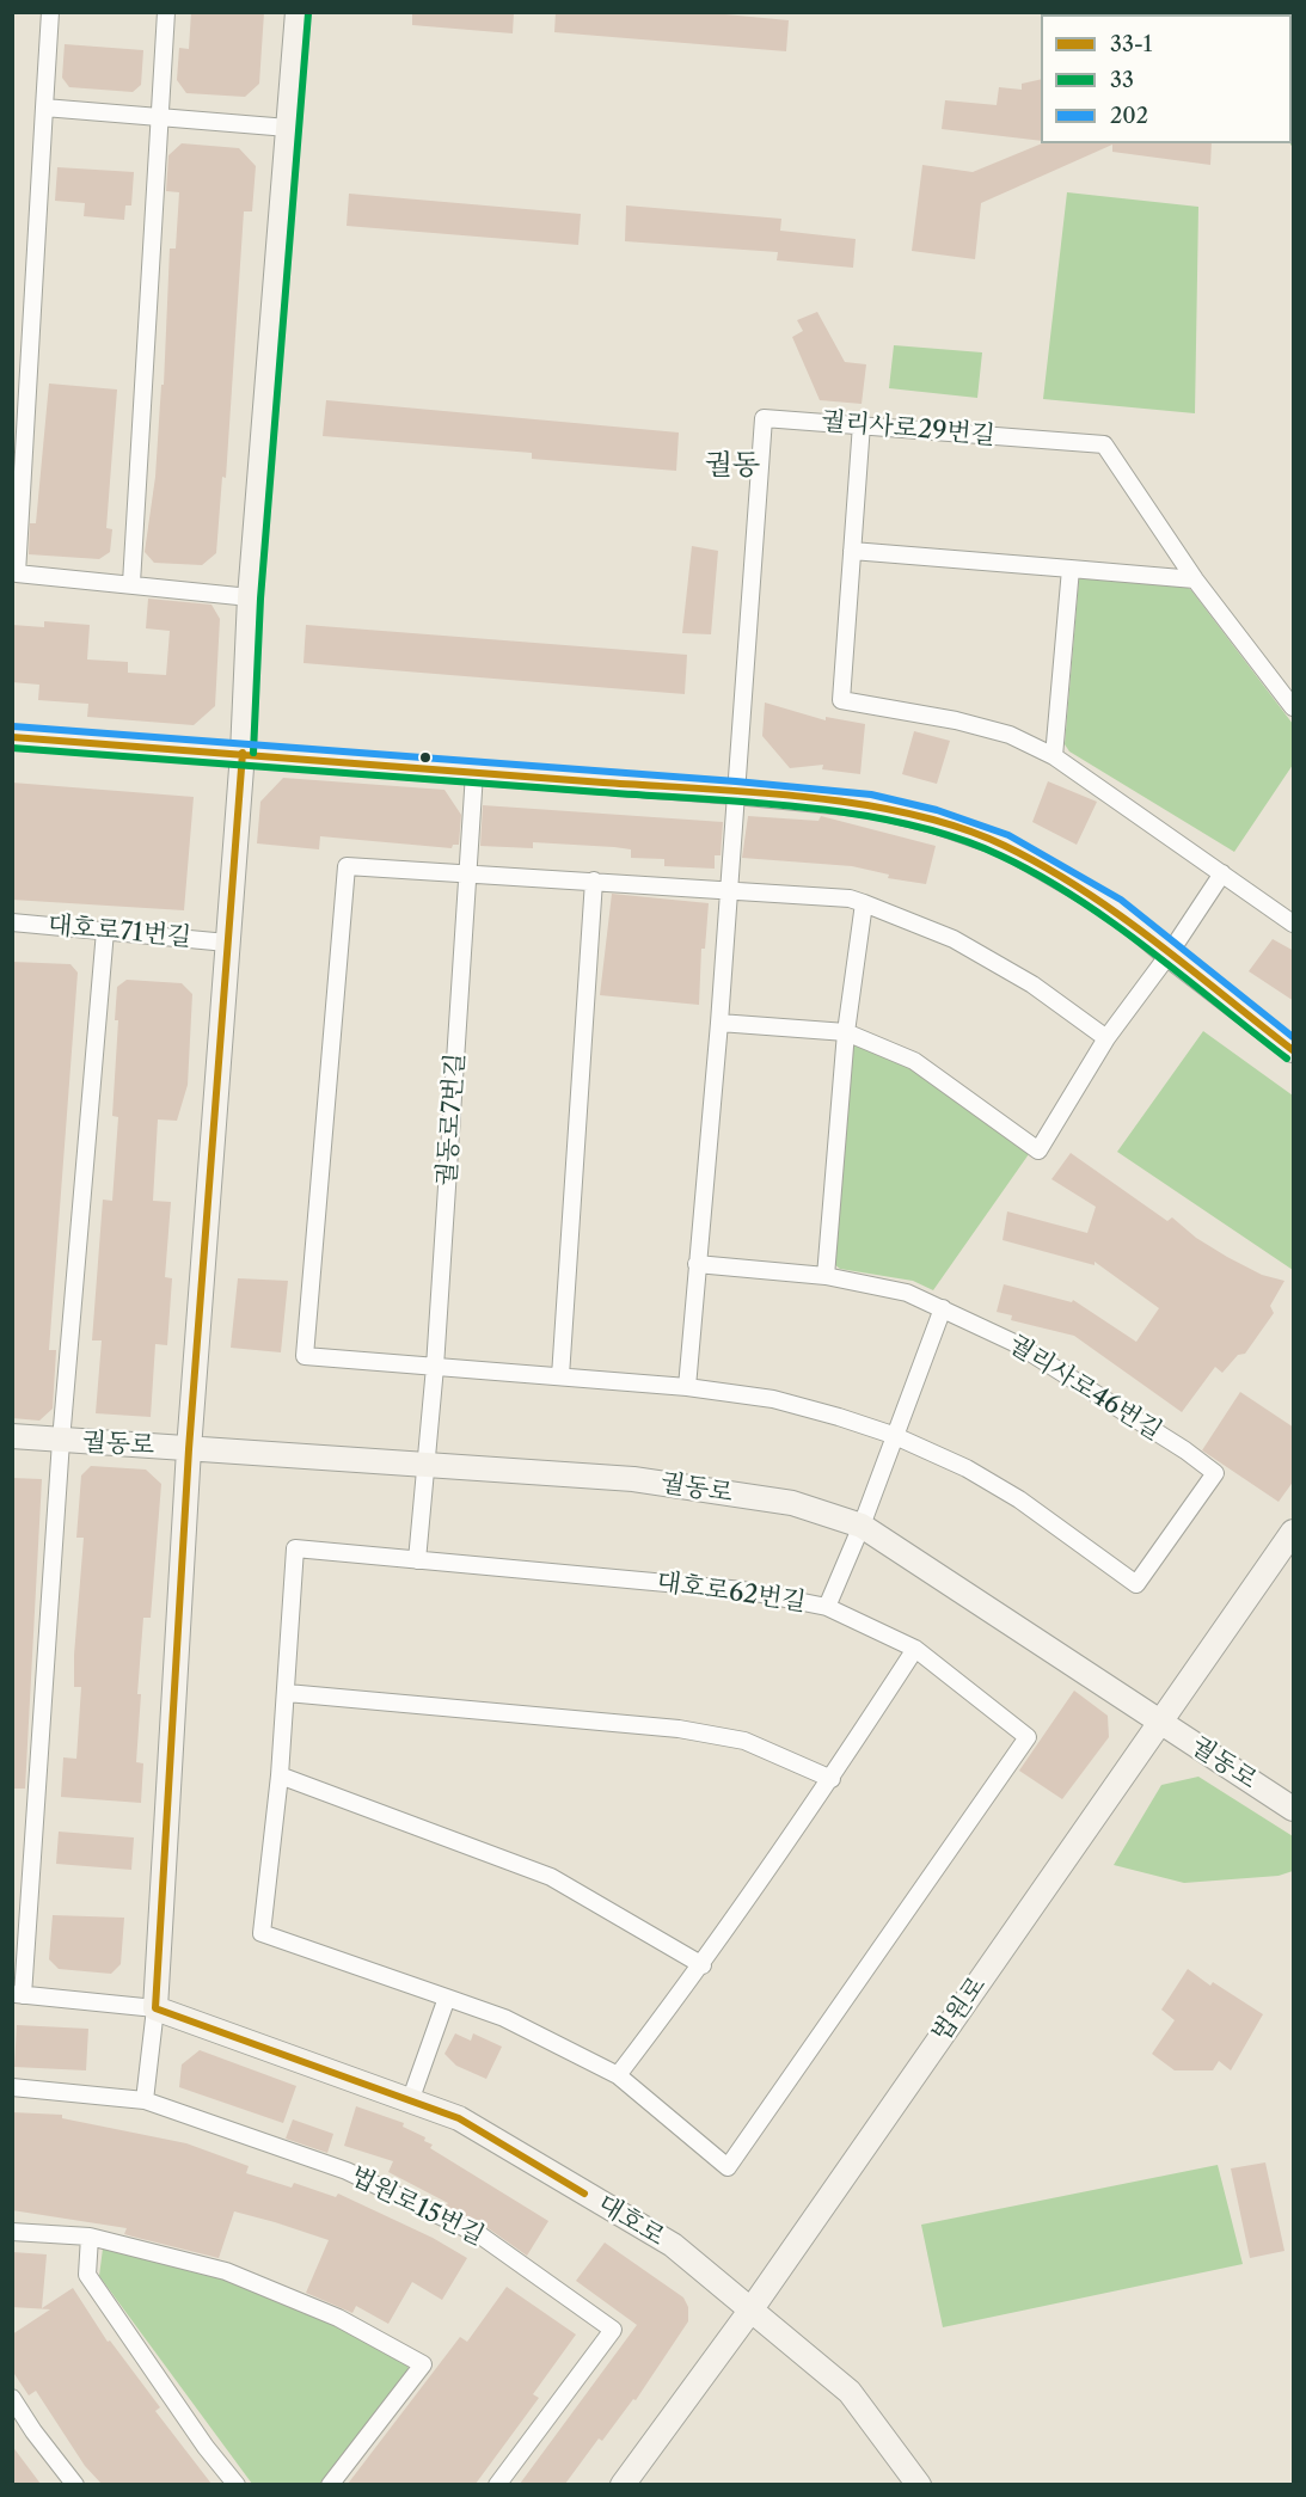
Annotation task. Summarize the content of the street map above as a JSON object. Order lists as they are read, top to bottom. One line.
{"streets":{"street":["궐리사로29번길","대호로71번길","궐동로7번길","궐리사로46번길","궐동로","대호로62번길","법원로","법원로15번길","대호로"]},"crossings":[["궐동로7번길","궐리사로46번길"],["궐동로7번길","궐동로"],["궐동로7번길","대호로62번길"],["궐동로","법원로"],["법원로","대호로"]],"districts":["궐동"],"lines":["transit line 33","transit line 202","transit line 33-1"],"legend":["33-1","33","202"]}
